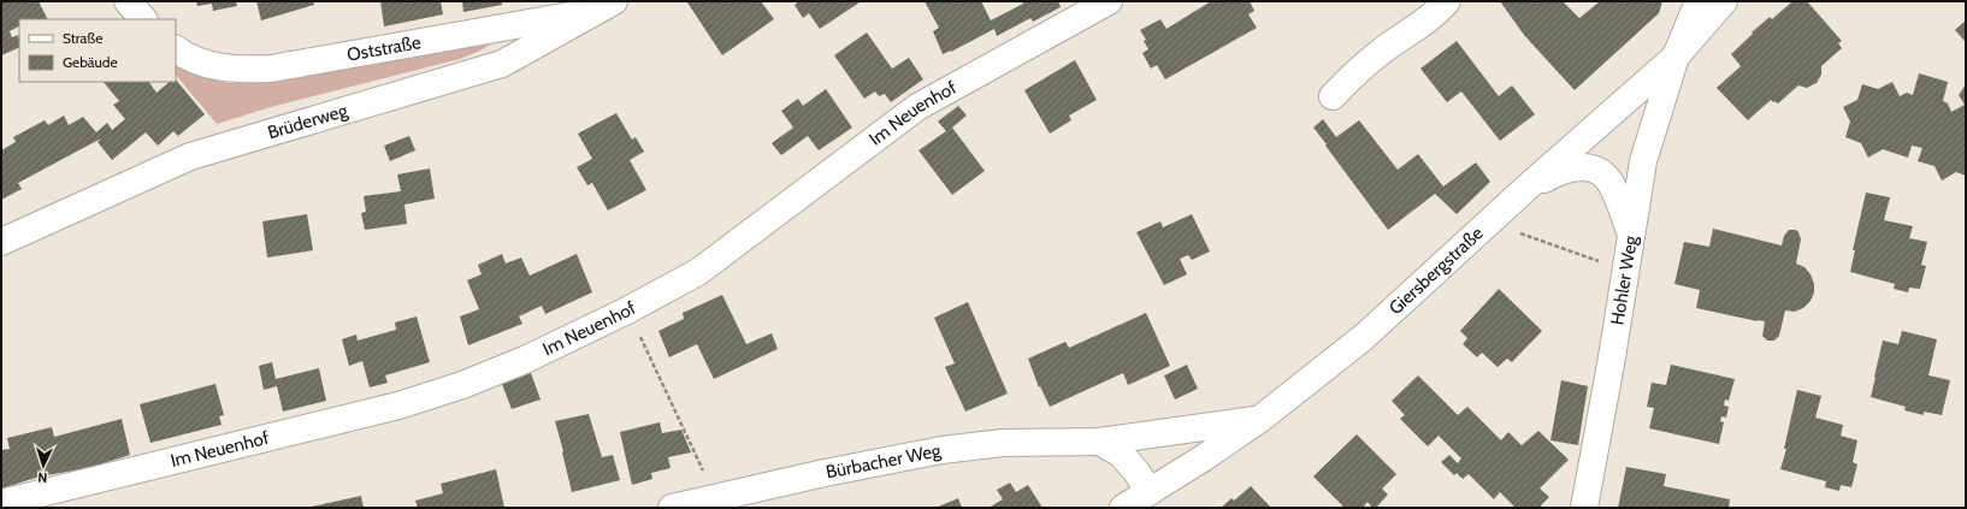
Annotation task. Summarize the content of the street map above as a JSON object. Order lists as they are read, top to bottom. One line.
{"streets":{"street":["Oststraße","Im Neuenhof","Brüderweg","Giersbergstraße","Hohler Weg","Bürbacher Weg"]},"crossings":[["Oststraße","Brüderweg"],["Giersbergstraße","Hohler Weg"],["Giersbergstraße","Bürbacher Weg"]],"legend":["Straße","Gebäude"],"north":"bottom"}
